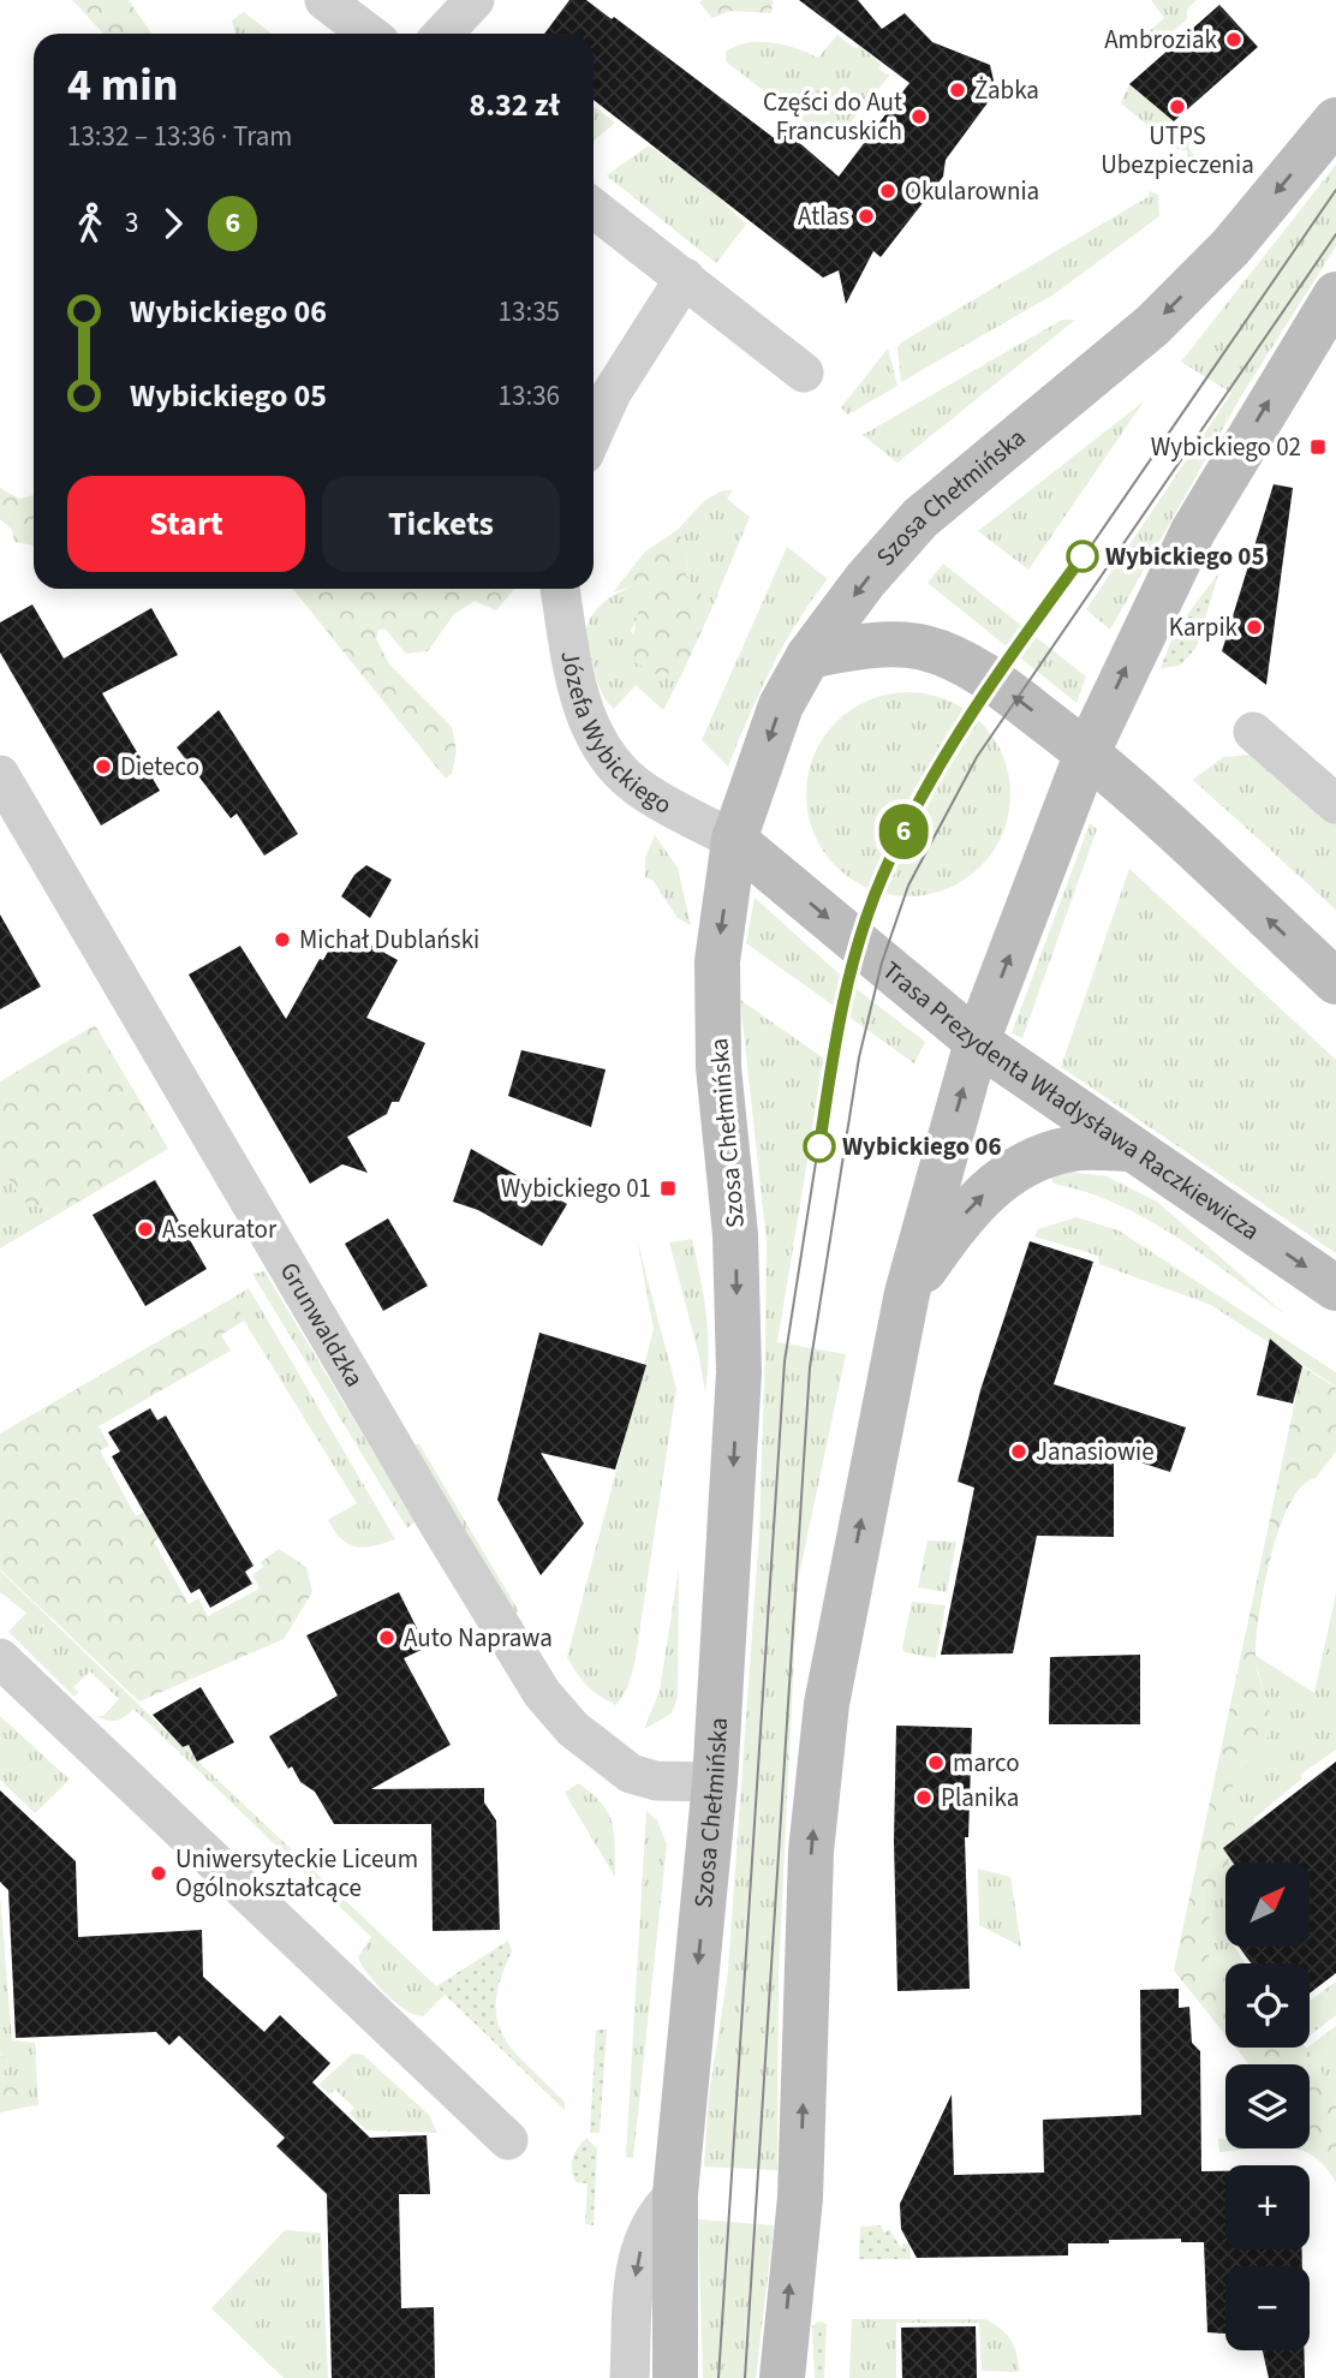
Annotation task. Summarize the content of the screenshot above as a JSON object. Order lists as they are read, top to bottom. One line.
{"streets":{"main road":["Szosa Chełmińska","Trasa Prezydenta Władysława Raczkiewicza"],"street":["Józefa Wybickiego","Grunwaldzka"]},"crossings":[["Szosa Chełmińska","Józefa Wybickiego"],["Szosa Chełmińska","Trasa Prezydenta Władysława Raczkiewicza"],["Szosa Chełmińska","Grunwaldzka"],["Józefa Wybickiego","Trasa Prezydenta Władysława Raczkiewicza"]],"places":{"other":["Ambroziak","Żabka","UTPS Ubezpieczenia","Części do Aut Francuskich","Okularownia","Atlas","Wybickiego 05","Karpik","Dieteco","Michał Dublański","Wybickiego 06","Asekurator","Janasiowie","Auto Naprawa","marco","Planika","Uniwersyteckie Liceum Ogólnokształcące"],"transit":["Wybickiego 02","Wybickiego 01"]},"lines":["tram line 6"],"north":"top right","page":{"on_map":"6","heading":["4 min","13:32 – 13:36 · Tram","8.32 zł"],"legs":["3","6"],"list":[{"name":"Wybickiego 06","value":"13:35"},{"name":"Wybickiego 05","value":"13:36"}],"buttons":["Start","Tickets"],"map_buttons":["+","−"]}}
